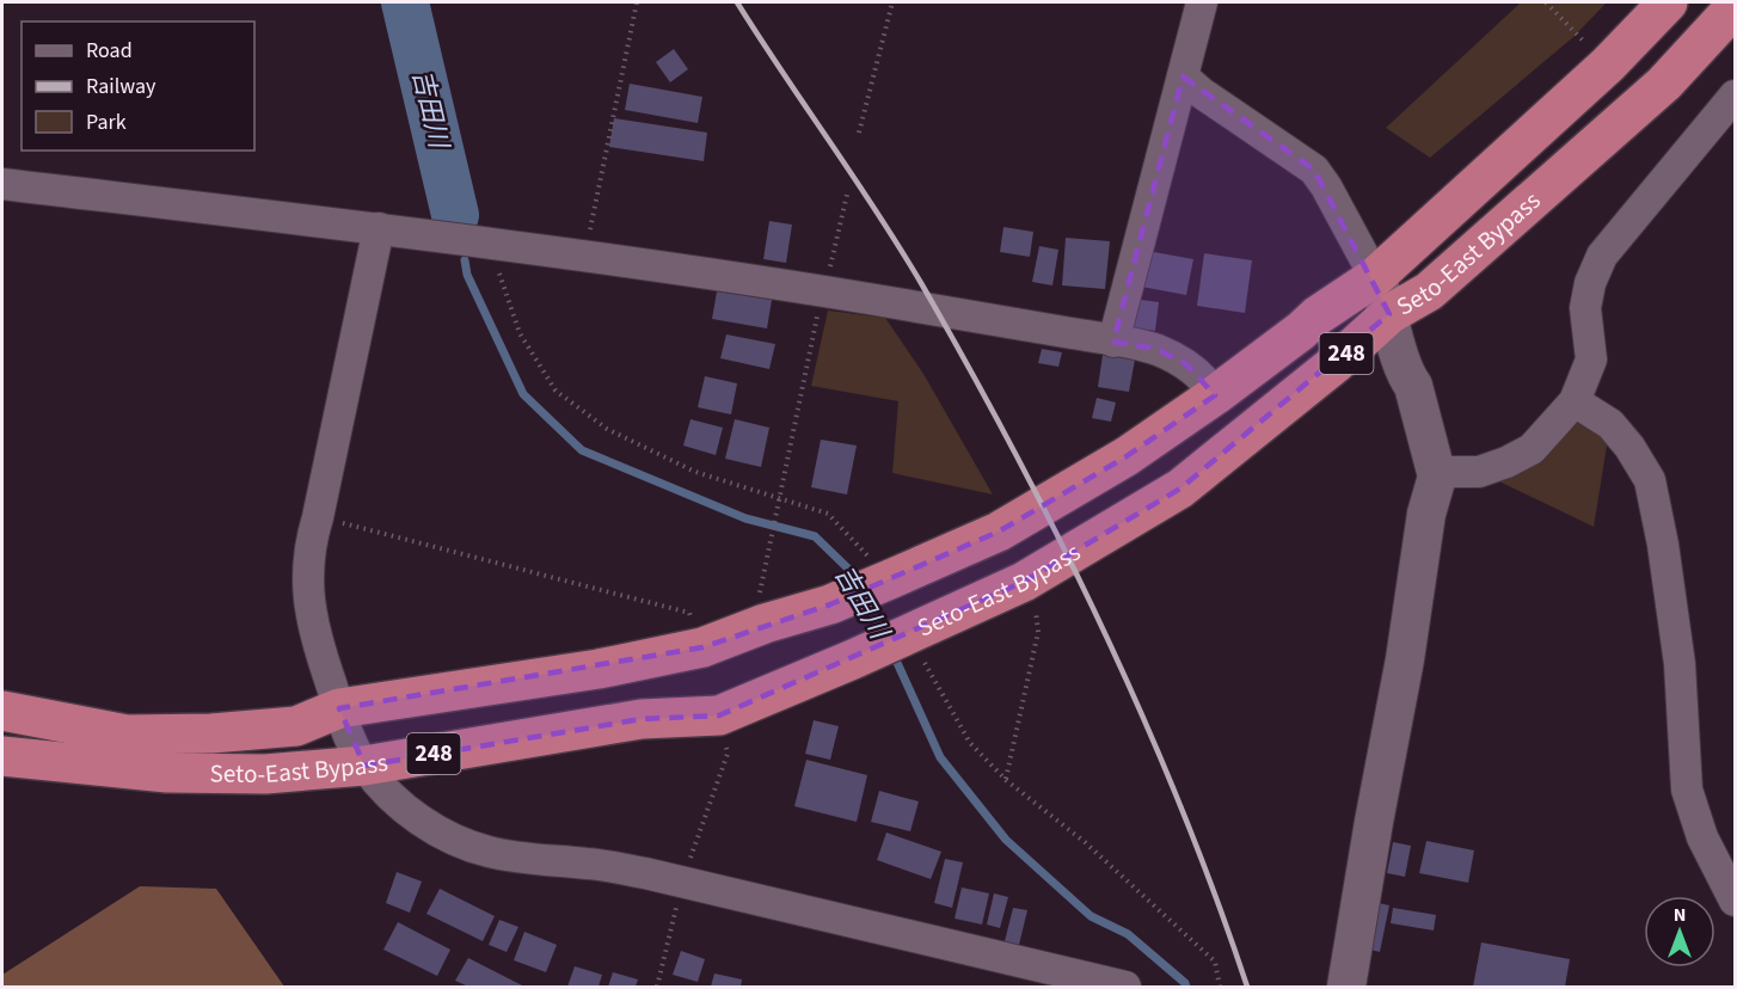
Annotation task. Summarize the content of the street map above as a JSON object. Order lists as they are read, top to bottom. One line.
{"streets":{"highway":["Seto-East Bypass","248"]},"water":["吉田川"],"legend":["Road","Railway","Park"],"north":"top"}
